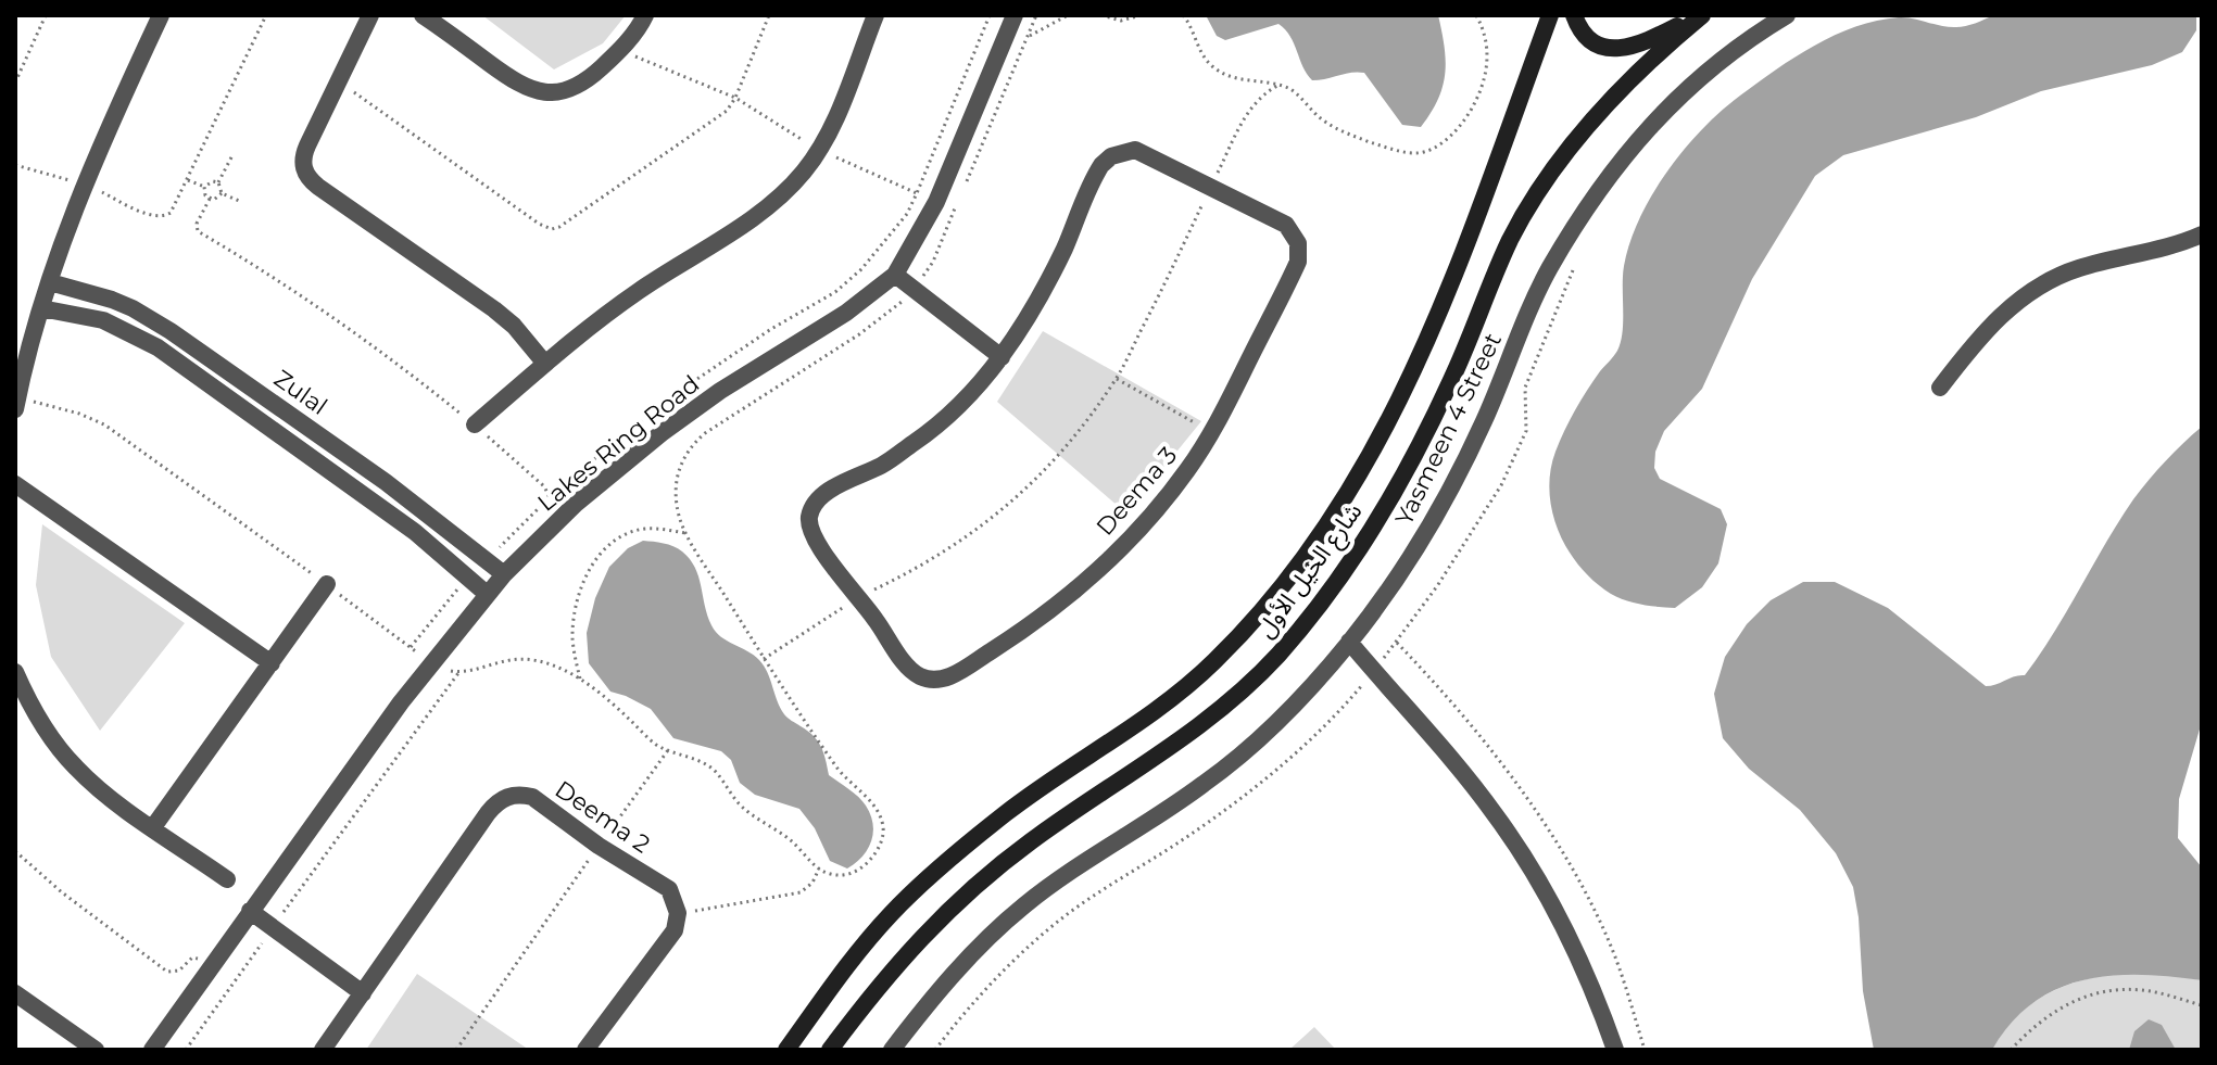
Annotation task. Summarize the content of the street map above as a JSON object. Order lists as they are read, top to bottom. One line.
{"streets":{"main road":["شارع الخيل الأول"],"street":["Zulal","Yasmeen 4 Street","Lakes Ring Road","Deema 3","Deema 2"]},"crossings":[["Zulal","Lakes Ring Road"]]}
